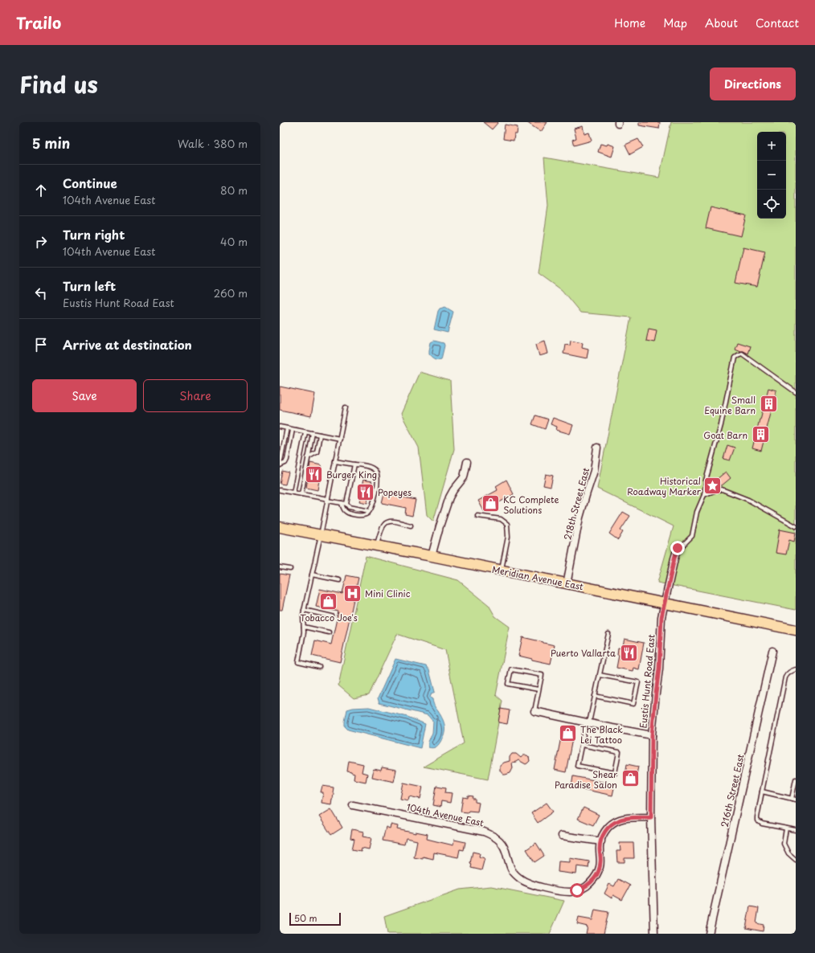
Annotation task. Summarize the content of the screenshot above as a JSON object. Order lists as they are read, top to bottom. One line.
{"streets":{"main road":["Meridian Avenue East"],"street":["218th Street East","Eustis Hunt Road East","216th Street East","104th Avenue East"]},"crossings":[["218th Street East","Meridian Avenue East"],["Meridian Avenue East","Eustis Hunt Road East"],["Eustis Hunt Road East","104th Avenue East"]],"places":{"building":["Small Equine Barn","Goat Barn"],"restaurant":["Burger King","Popeyes","Puerto Vallarta"],"place":["Historical Roadway Marker"],"shop":["KC Complete Solutions","Tobacco Joe's","The Black Lei Tattoo","Shear Paradise Salon"],"hospital":["Mini Clinic"]},"scale_bar":"50 m","page":{"header":"Trailo","nav":["Home","Map","About","Contact"],"title":"Find us","buttons":["Directions",["Save","Share"]],"heading":["5 min","Walk · 380 m"],"map_buttons":["+","−"],"list":[["Continue","104th Avenue East","80 m"],["Turn right","104th Avenue East","40 m"],["Turn left","Eustis Hunt Road East","260 m"],"Arrive at destination"],"scale":"50 m"}}
